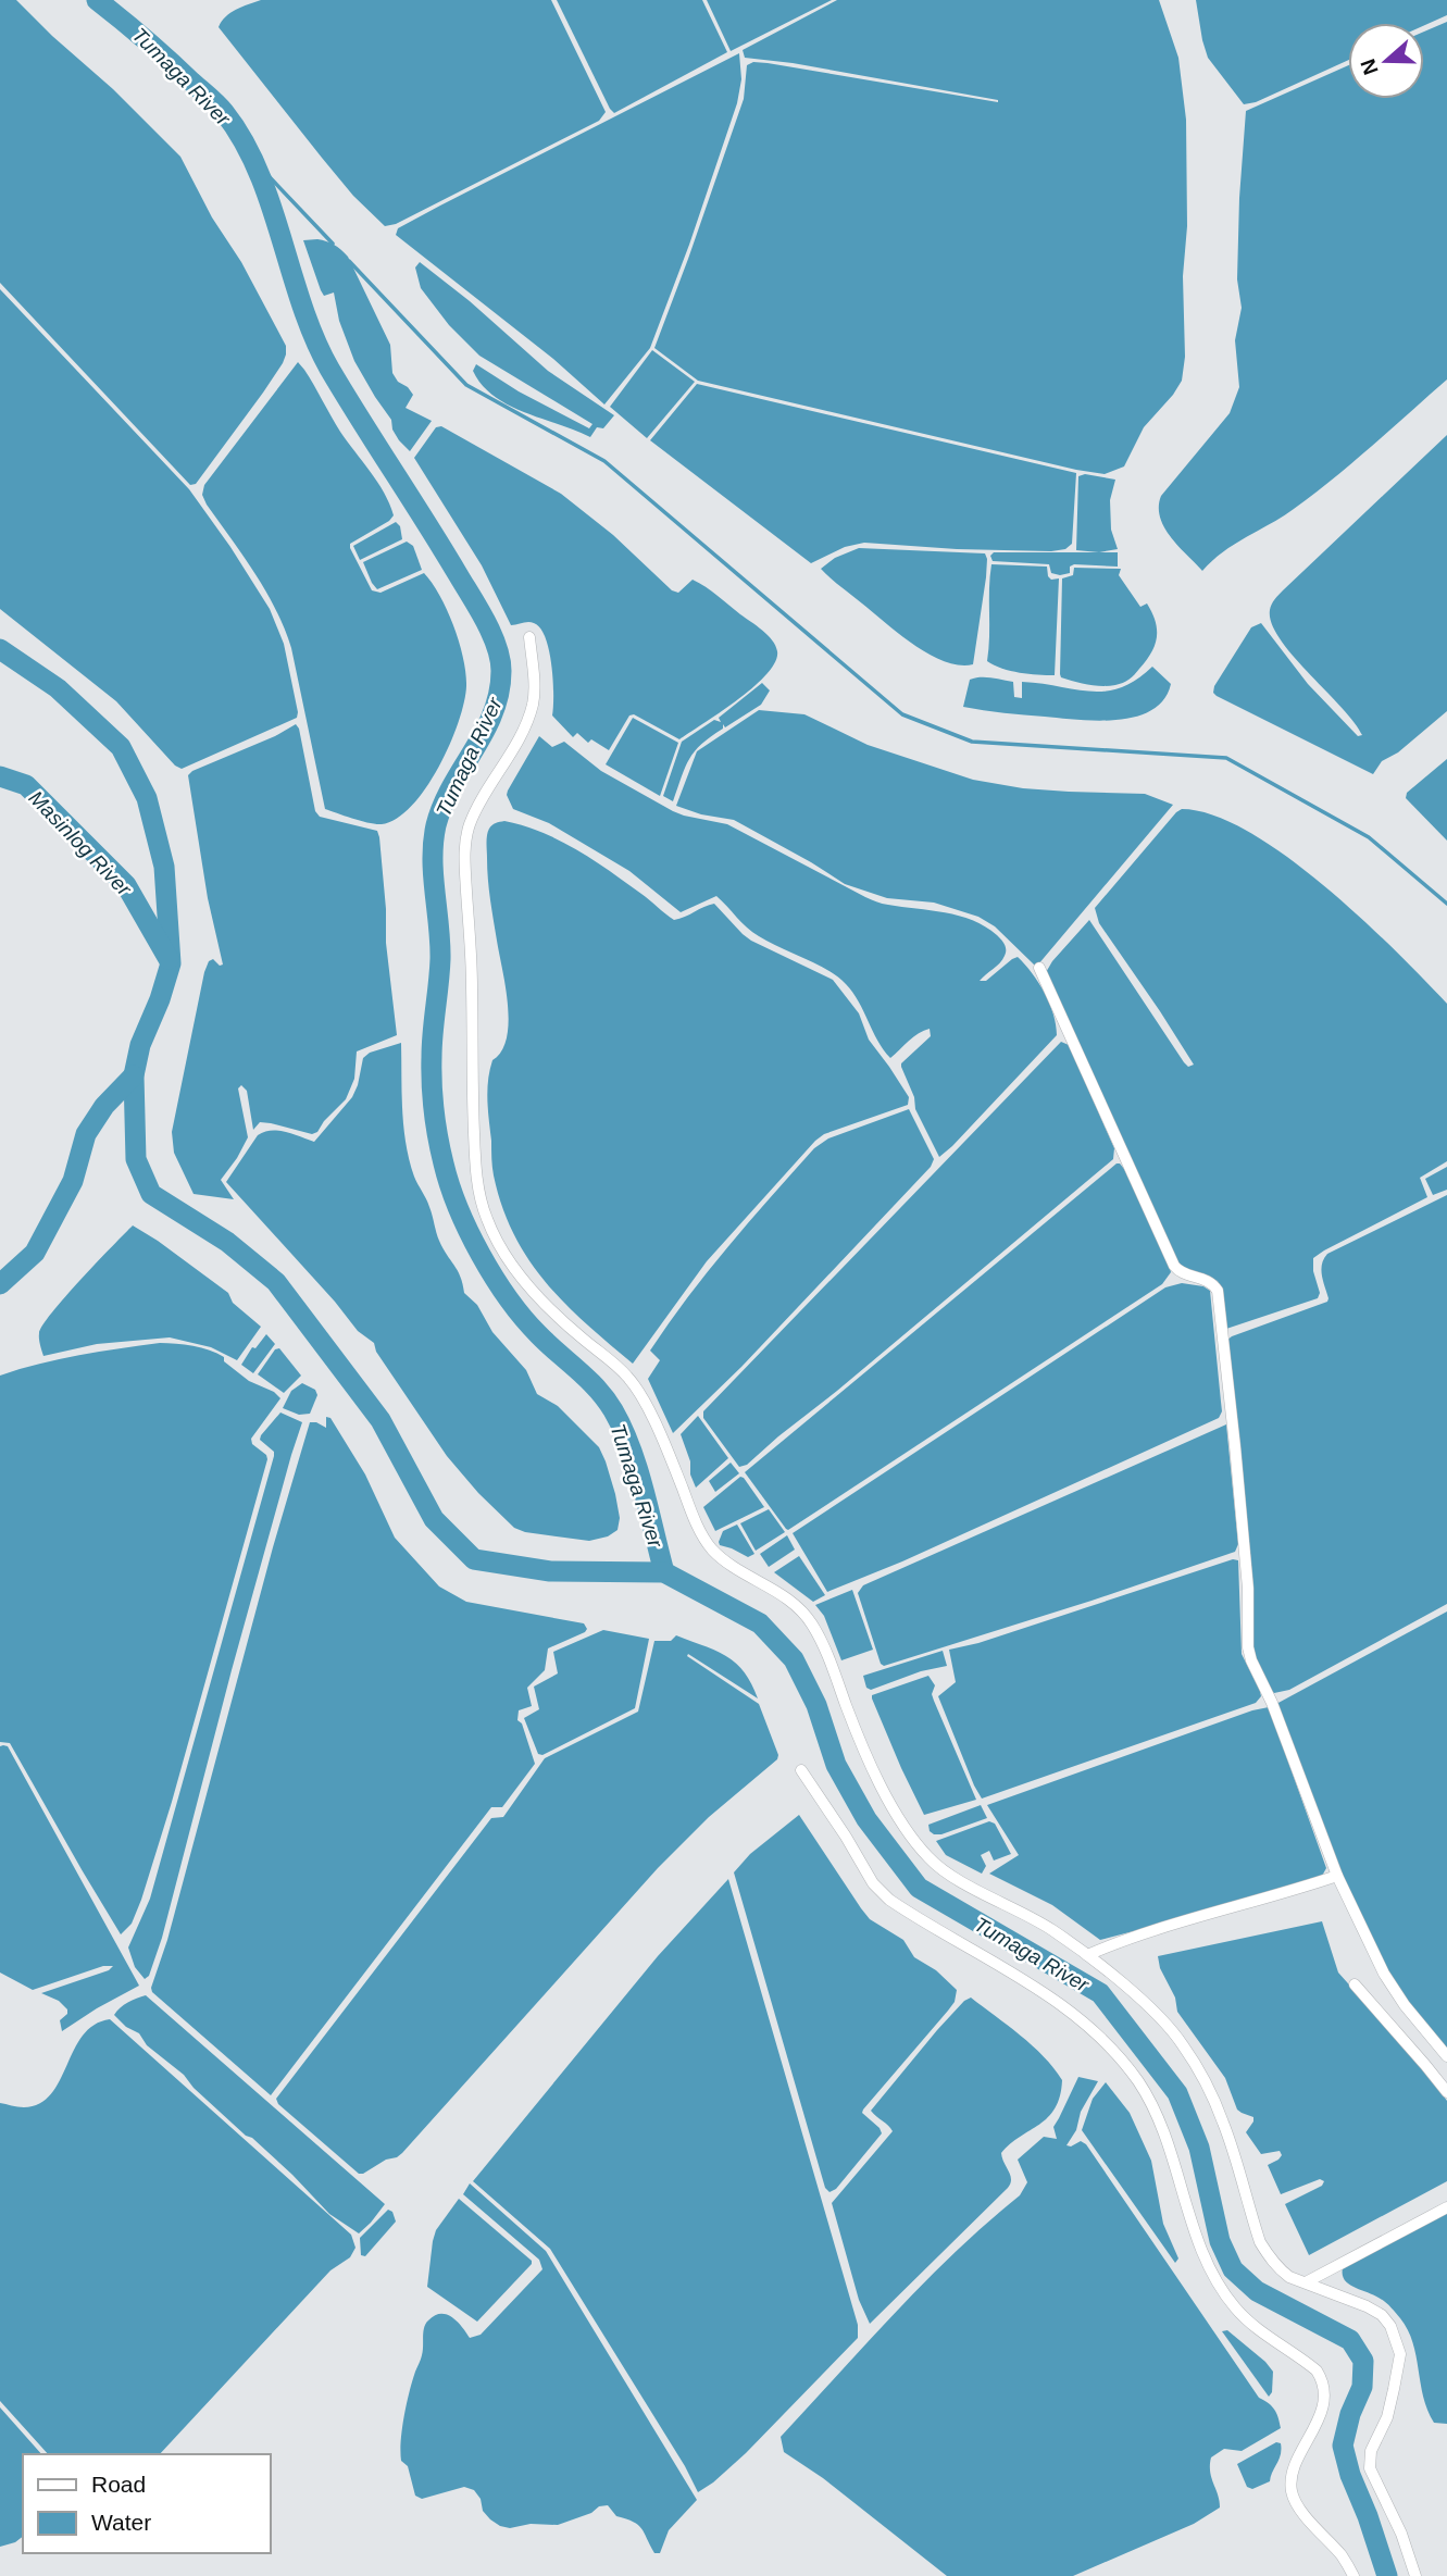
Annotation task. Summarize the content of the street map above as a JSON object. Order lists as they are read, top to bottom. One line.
{"water":["Tumaga River","Masinlog River"],"legend":["Road","Water"],"north":"left"}
